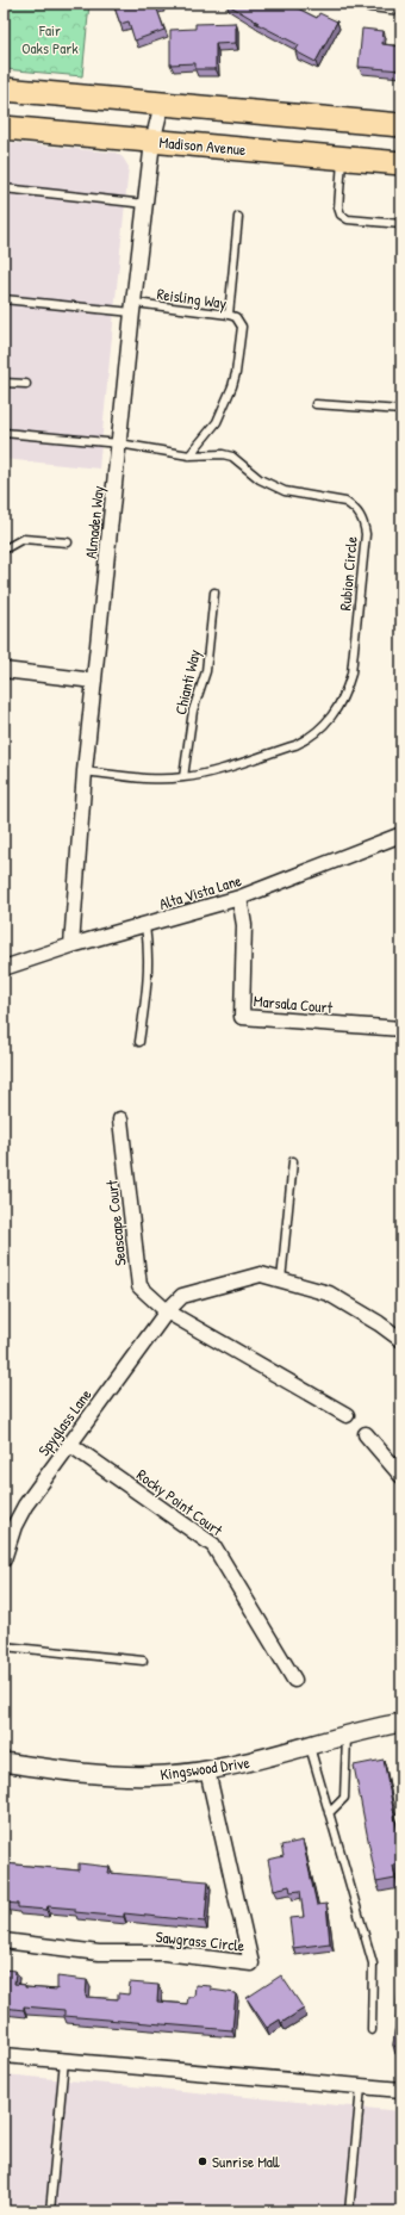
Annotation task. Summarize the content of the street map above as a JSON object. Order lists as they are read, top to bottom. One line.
{"streets":{"main road":["Madison Avenue"],"street":["Almaden Way","Alta Vista Lane","Marsala Court","Seascape Court","Spyglass Lane","Rocky Point Court","Kingswood Drive","Sawgrass Circle"],"lane":["Reisling Way","Rubion Circle","Chianti Way"]},"crossings":[["Madison Avenue","Almaden Way"],["Reisling Way","Almaden Way"],["Reisling Way","Rubion Circle"],["Almaden Way","Rubion Circle"],["Almaden Way","Alta Vista Lane"],["Rubion Circle","Chianti Way"],["Alta Vista Lane","Marsala Court"],["Seascape Court","Spyglass Lane"],["Spyglass Lane","Rocky Point Court"],["Kingswood Drive","Sawgrass Circle"]],"parks":["Fair Oaks Park"],"places":["Sunrise Mall"]}
